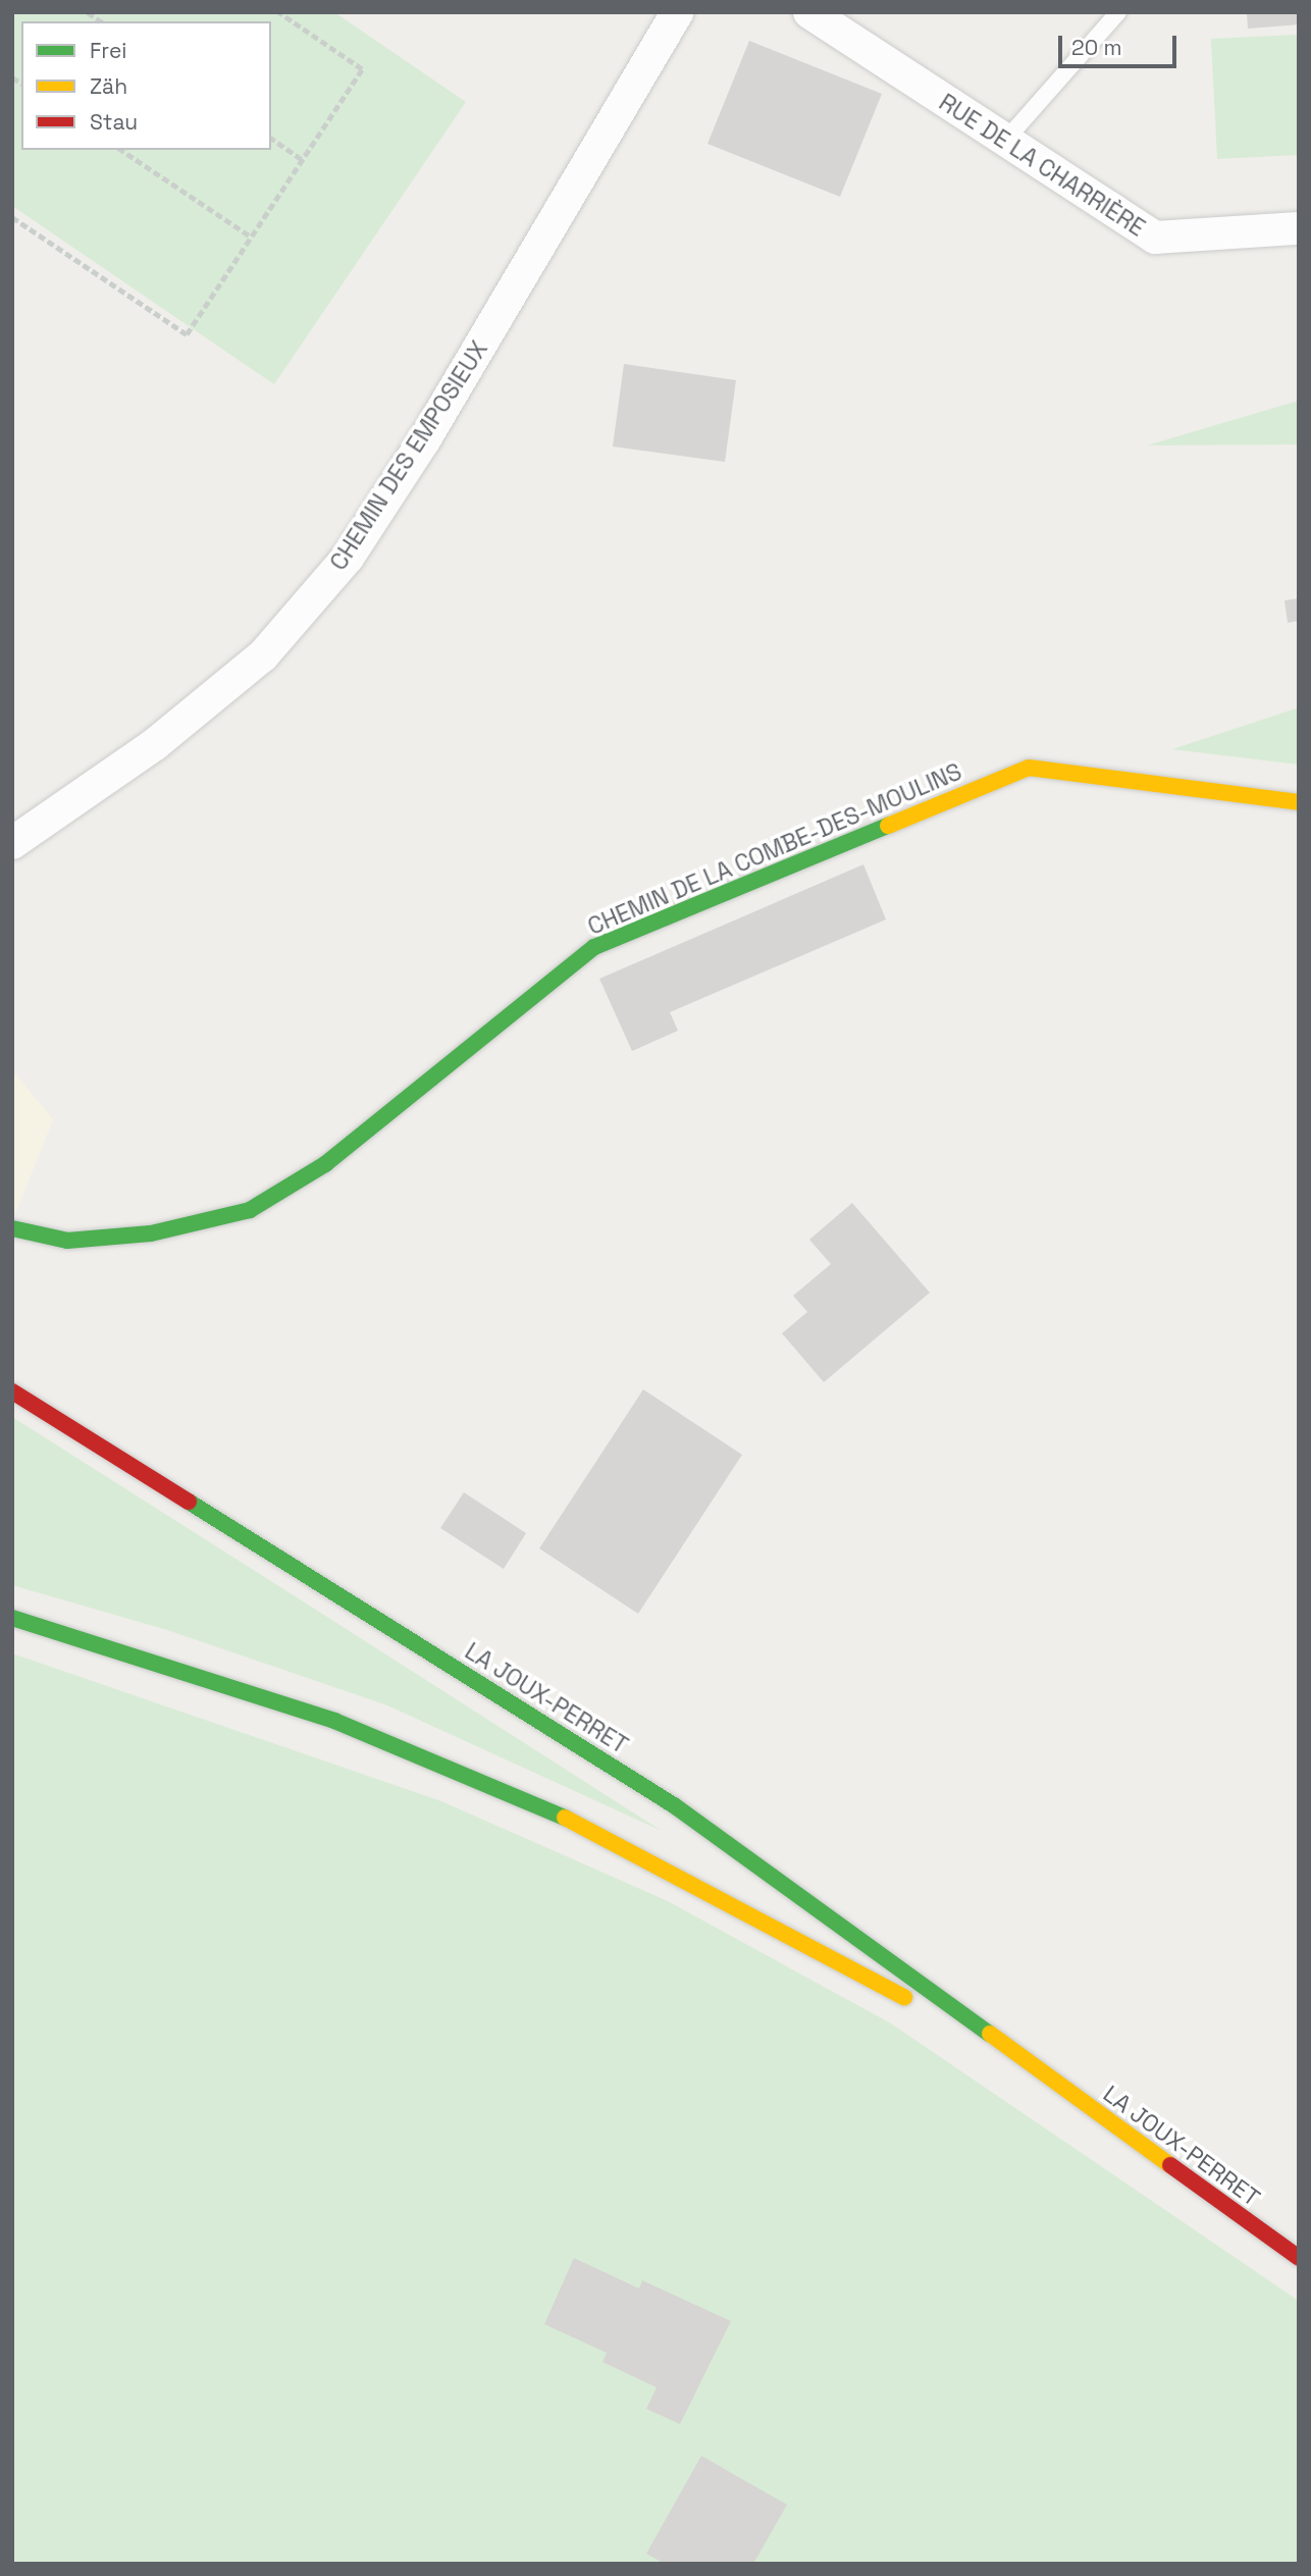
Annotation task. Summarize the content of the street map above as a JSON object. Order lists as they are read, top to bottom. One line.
{"streets":{"main road":["CHEMIN DE LA COMBE-DES-MOULINS","LA JOUX-PERRET"],"street":["RUE DE LA CHARRIÈRE","CHEMIN DES EMPOSIEUX"]},"legend":["Frei","Zäh","Stau"],"scale_bar":"20 m"}
